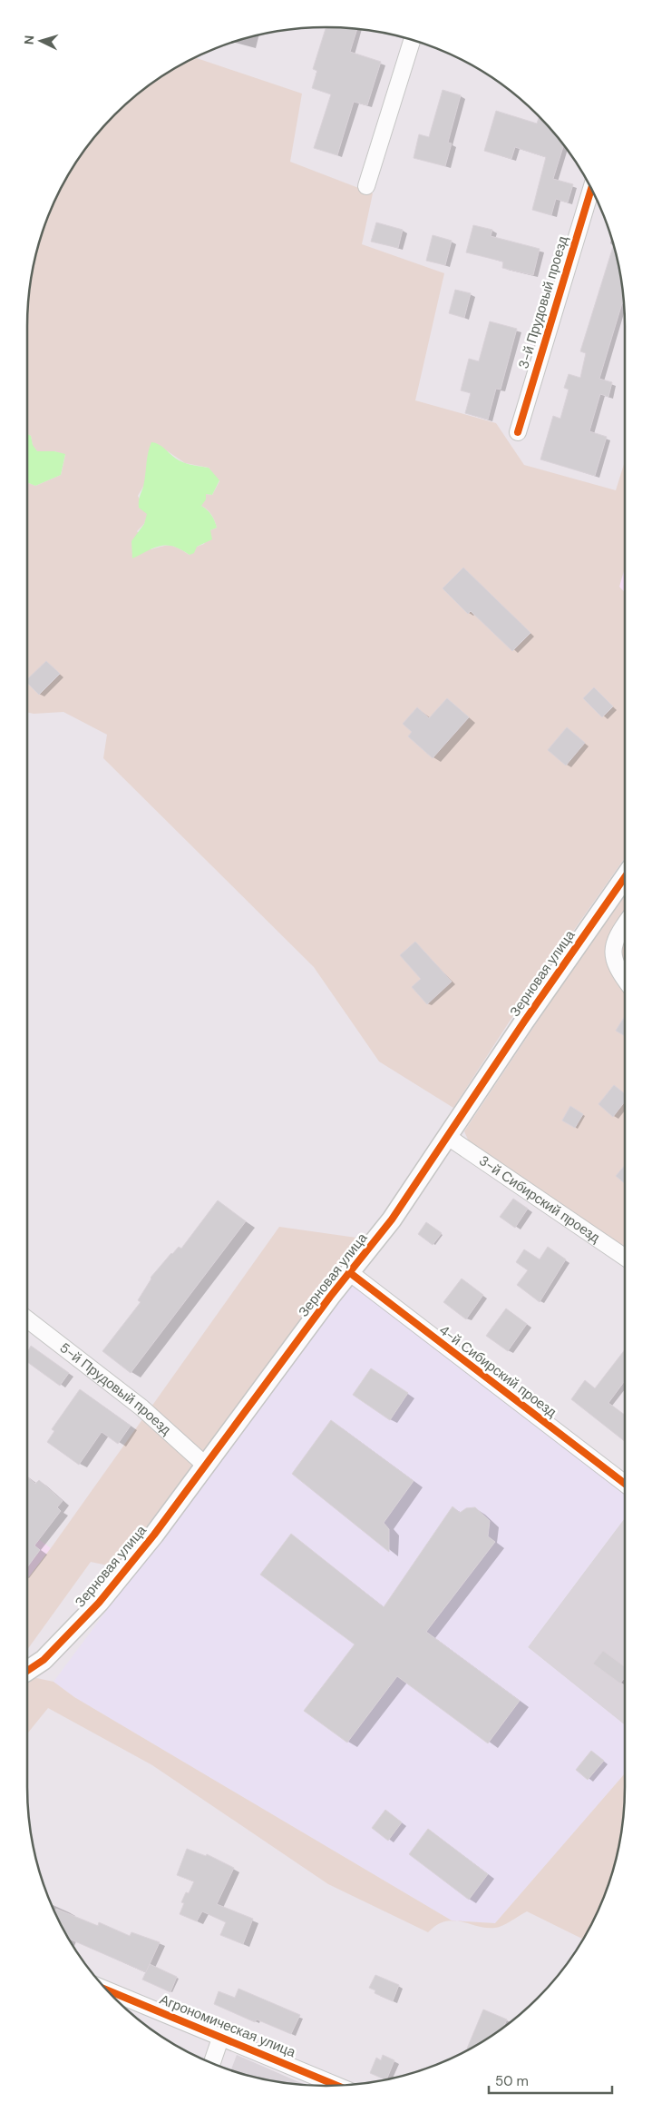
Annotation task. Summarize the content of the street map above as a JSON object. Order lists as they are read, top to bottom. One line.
{"streets":{"street":["3-й Прудовый проезд","Зерновая улица","3-й Сибирский проезд","4-й Сибирский проезд","5-й Прудовый проезд","Агрономическая улица"]},"crossings":[["Зерновая улица","3-й Сибирский проезд"],["Зерновая улица","4-й Сибирский проезд"],["Зерновая улица","5-й Прудовый проезд"]],"scale_bar":"50 m","north":"left"}
